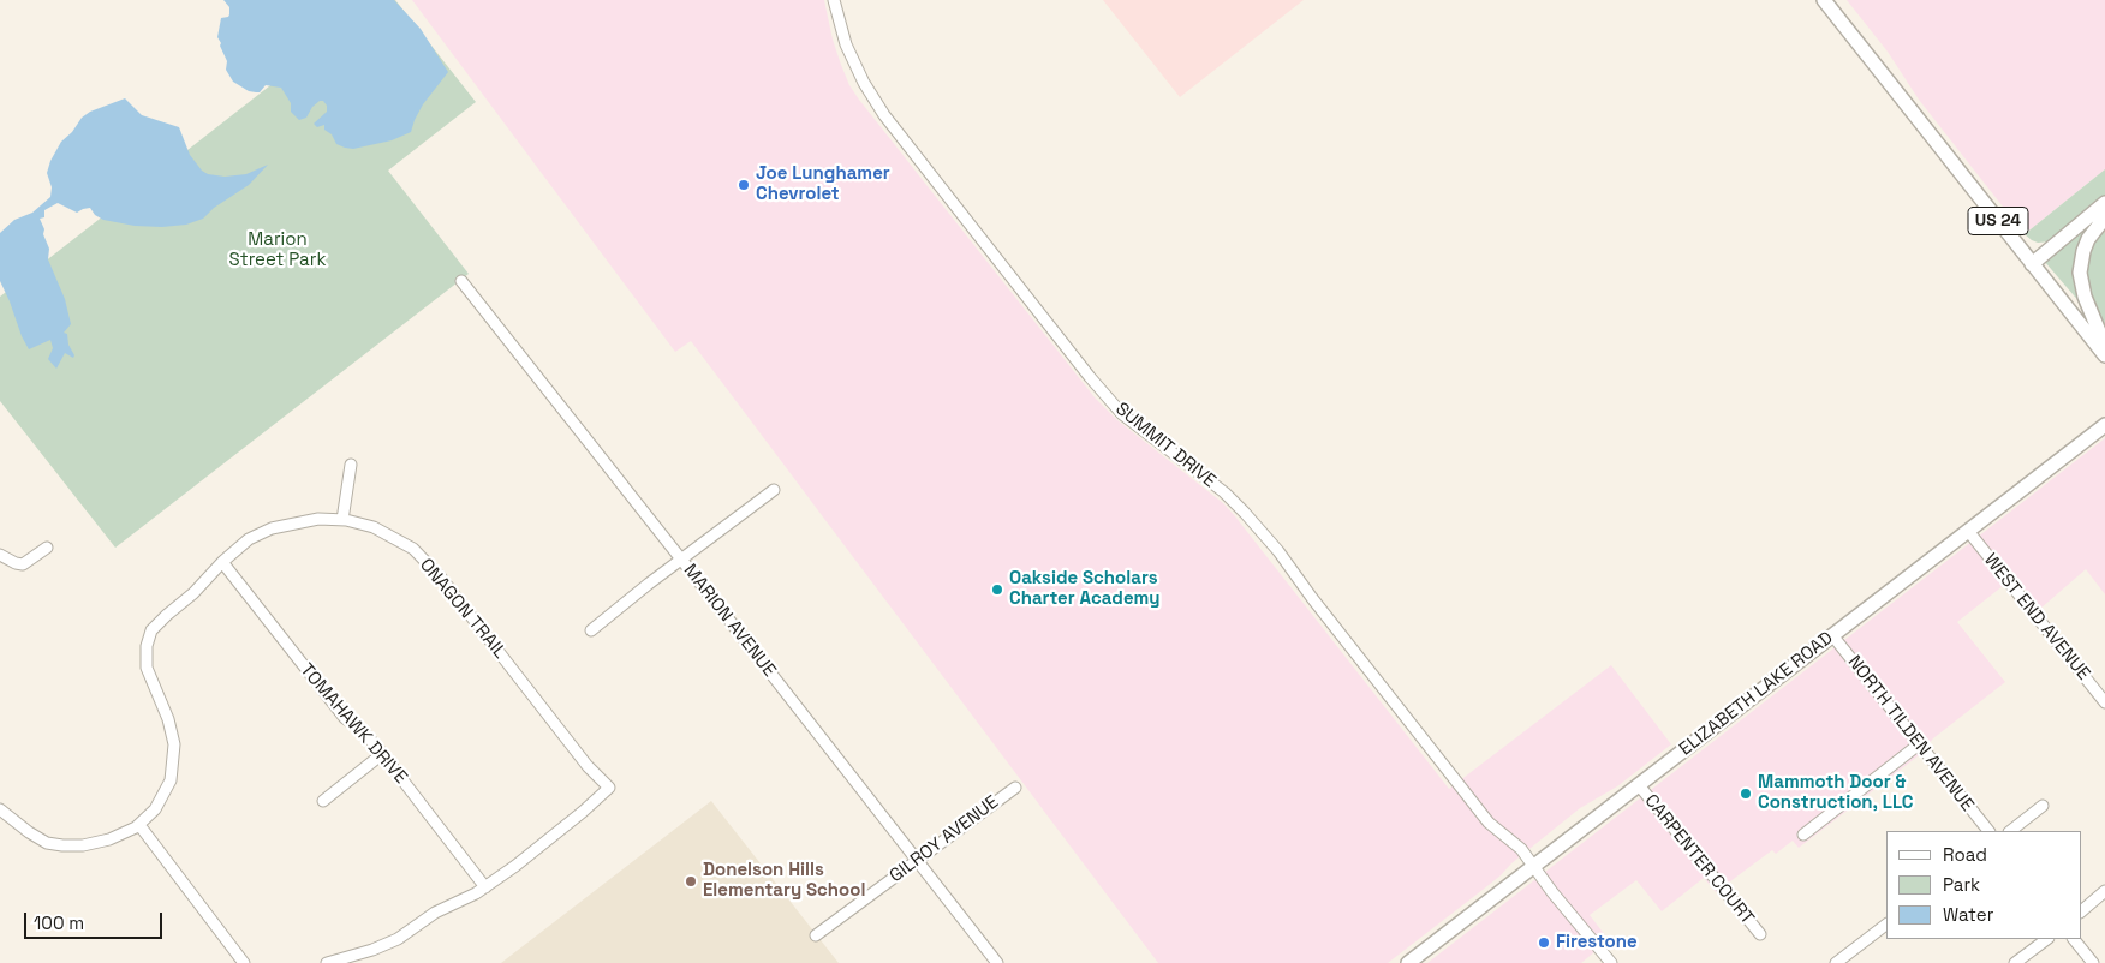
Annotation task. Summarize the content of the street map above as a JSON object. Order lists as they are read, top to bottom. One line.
{"streets":{"main road":["US 24","ELIZABETH LAKE ROAD"],"street":["SUMMIT DRIVE","ONAGON TRAIL","WEST END AVENUE","MARION AVENUE","TOMAHAWK DRIVE","NORTH TILDEN AVENUE","GILROY AVENUE","CARPENTER COURT"]},"crossings":[["SUMMIT DRIVE","ELIZABETH LAKE ROAD"],["ONAGON TRAIL","TOMAHAWK DRIVE"],["WEST END AVENUE","ELIZABETH LAKE ROAD"],["MARION AVENUE","GILROY AVENUE"],["ELIZABETH LAKE ROAD","NORTH TILDEN AVENUE"],["ELIZABETH LAKE ROAD","CARPENTER COURT"]],"parks":["Marion Street Park"],"places":["Joe Lunghamer Chevrolet","Oakside Scholars Charter Academy","Mammoth Door & Construction, LLC","Donelson Hills Elementary School","Firestone"],"legend":["Road","Park","Water"],"scale_bar":"100 m"}
